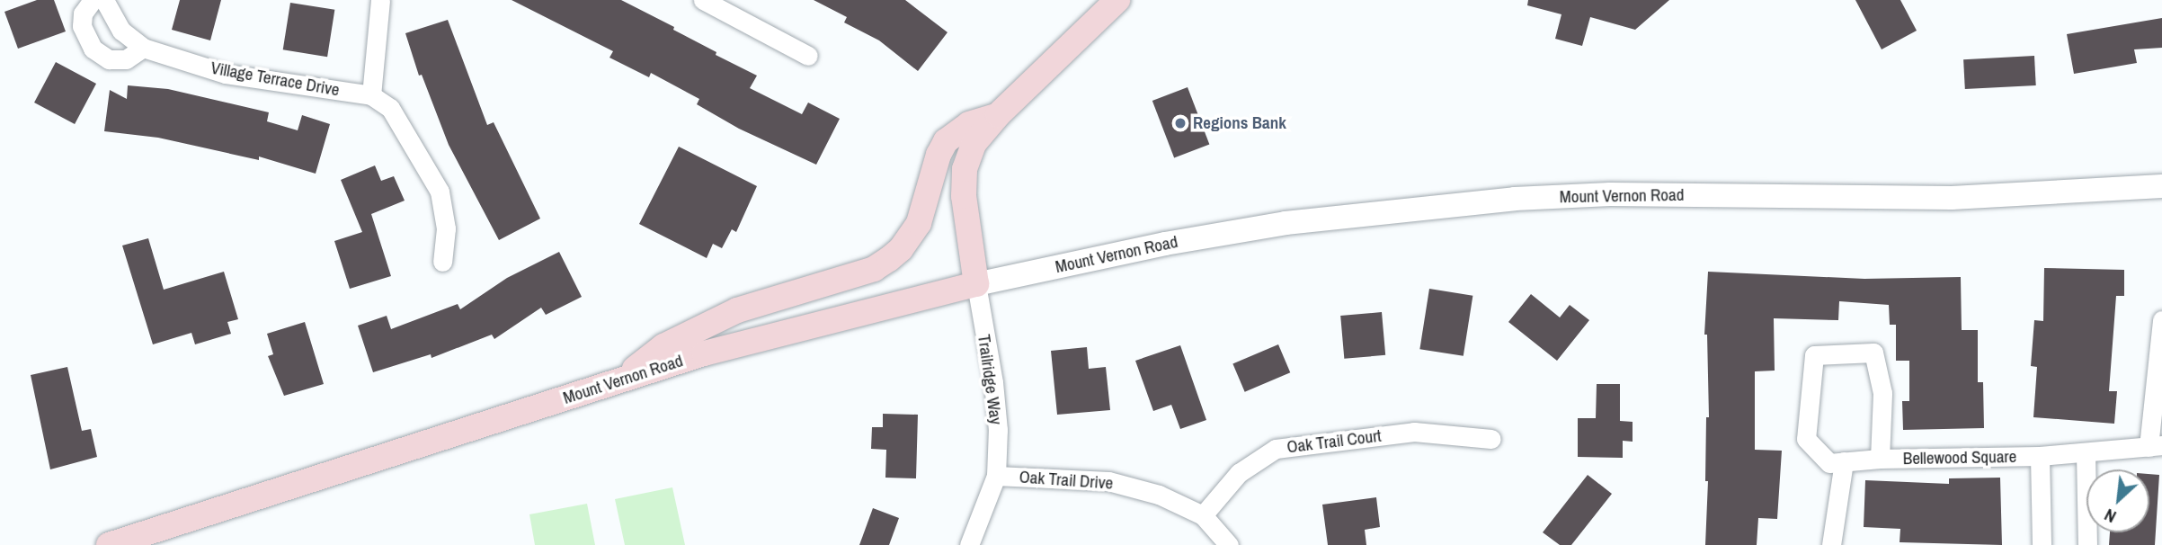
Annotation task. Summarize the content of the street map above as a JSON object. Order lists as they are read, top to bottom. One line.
{"streets":{"main road":["Mount Vernon Road"],"street":["Village Terrace Drive","Trailridge Way","Oak Trail Court","Bellewood Square","Oak Trail Drive"]},"crossings":[["Mount Vernon Road","Trailridge Way"],["Trailridge Way","Oak Trail Drive"],["Oak Trail Court","Oak Trail Drive"]],"places":["Regions Bank"],"north":"bottom left"}
